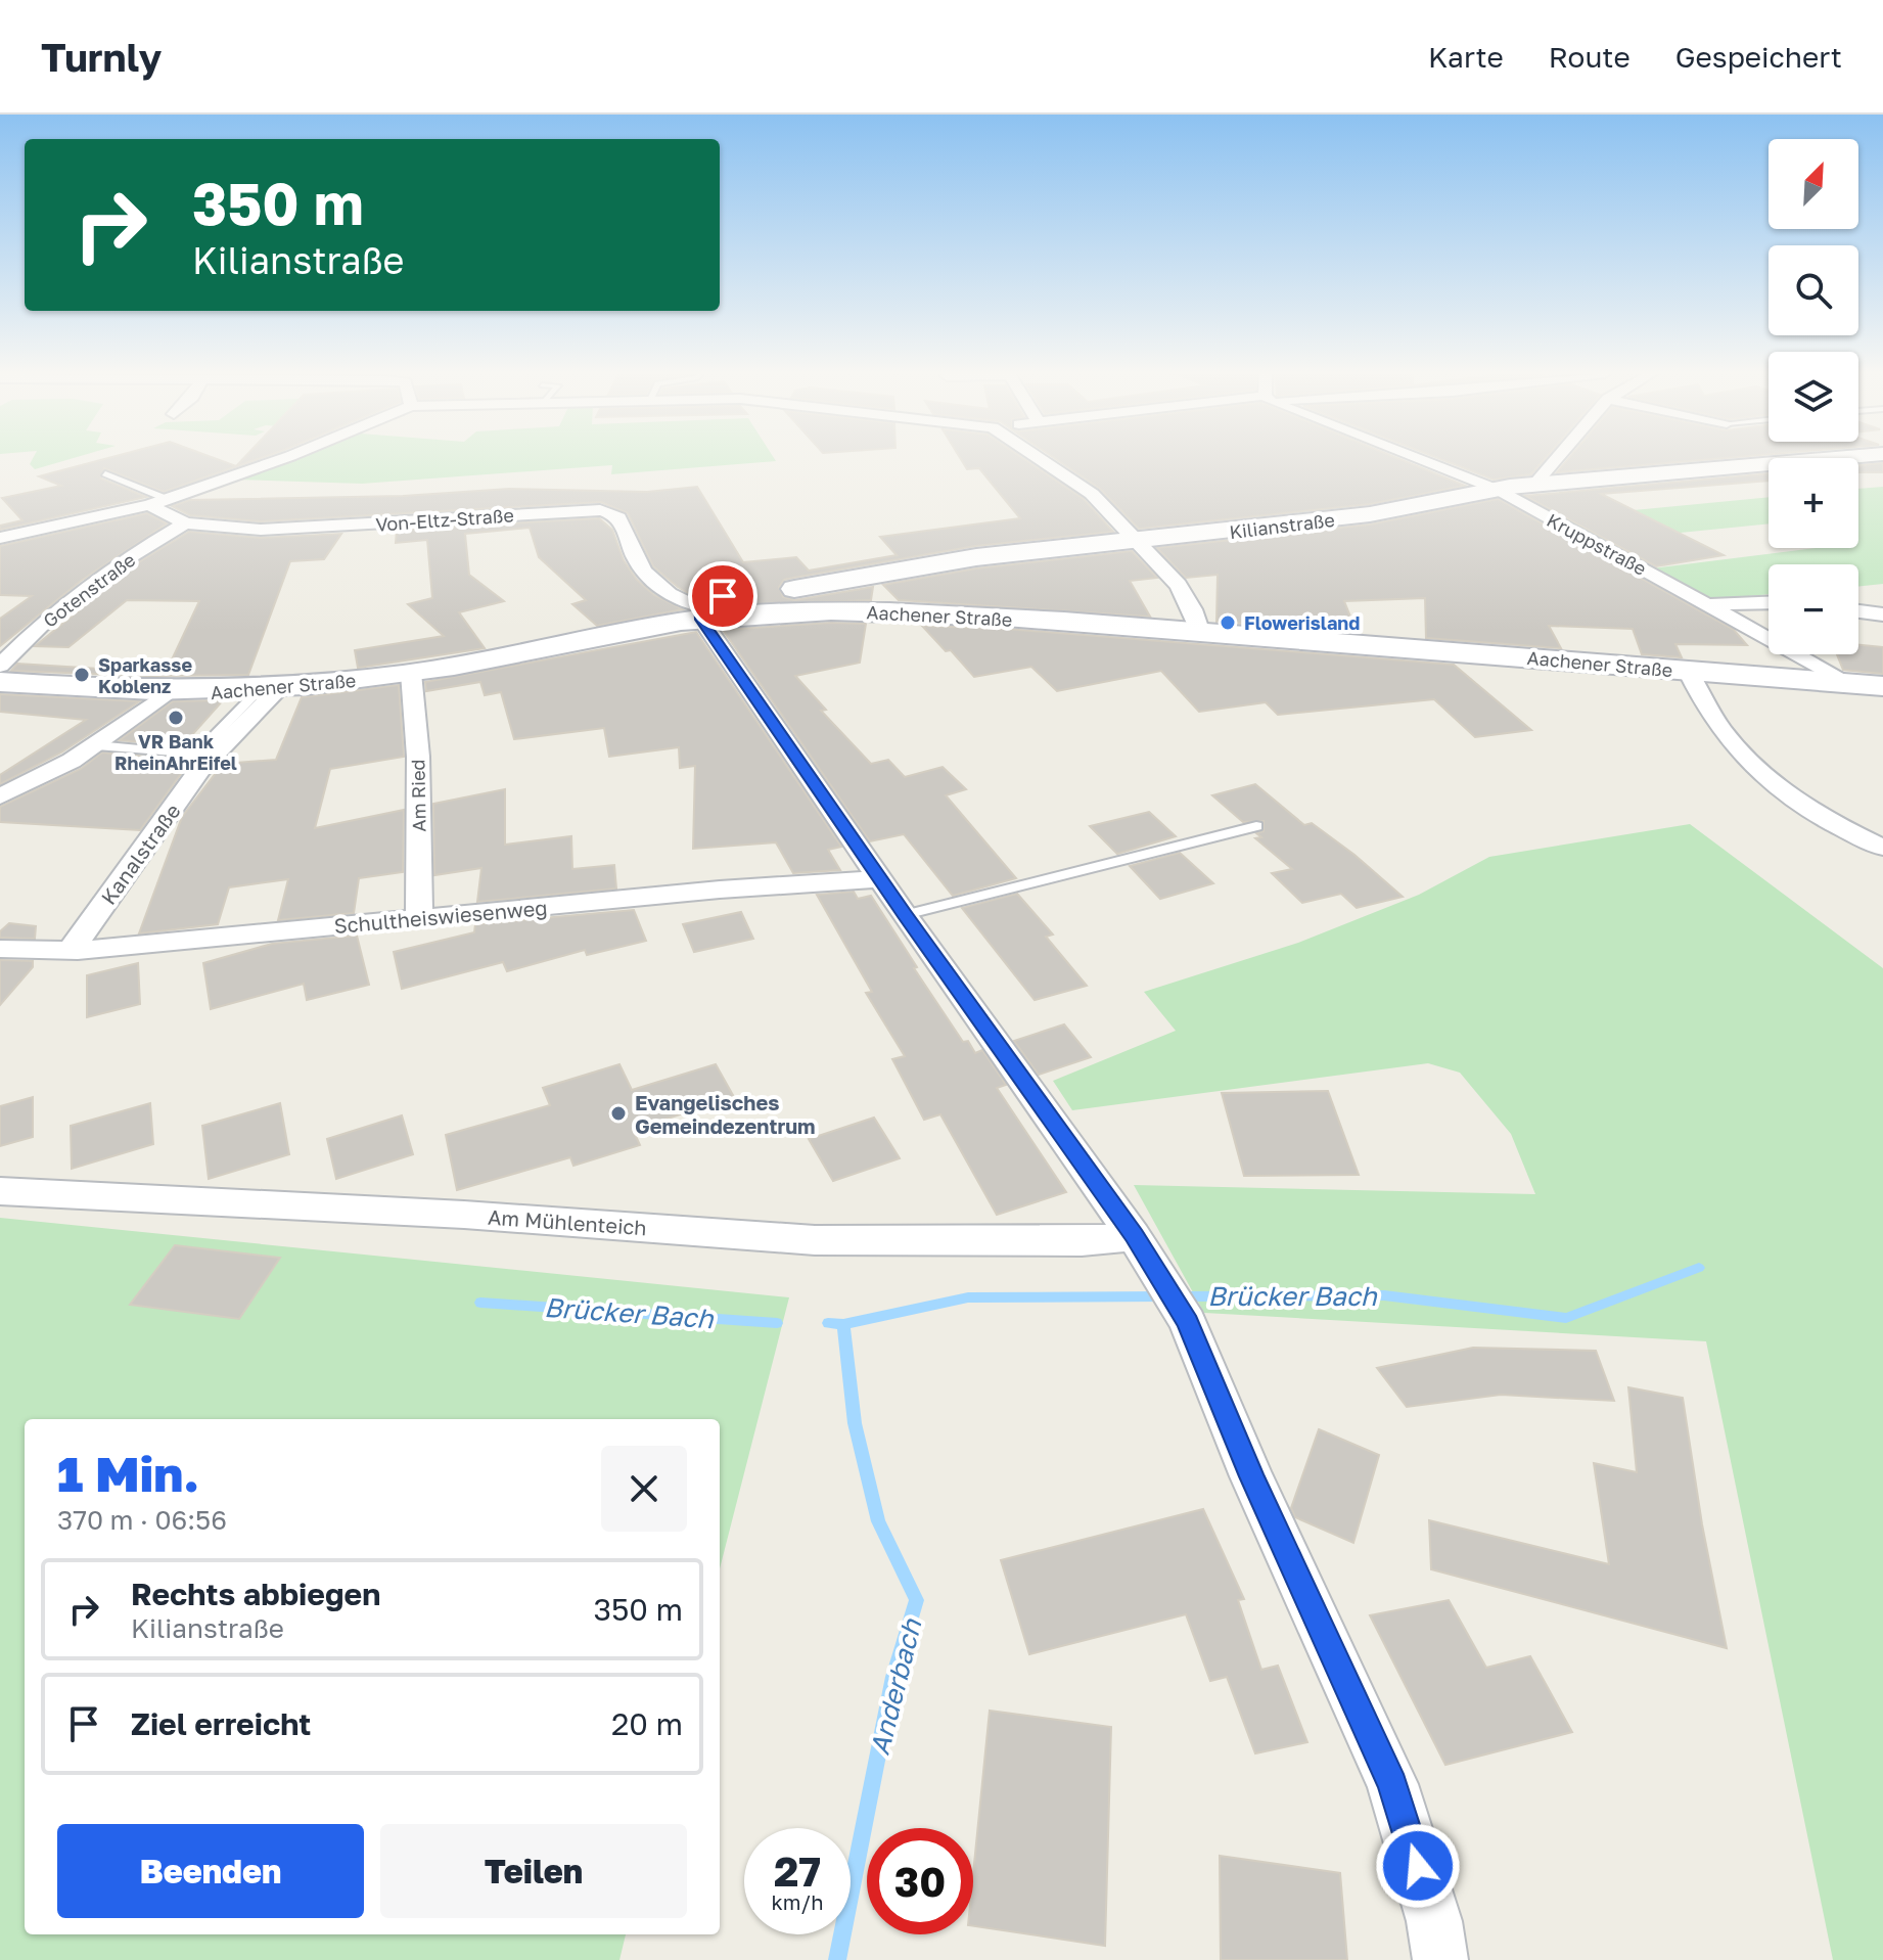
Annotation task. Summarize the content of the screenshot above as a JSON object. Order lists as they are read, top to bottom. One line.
{"streets":{"main road":["Kilianstraße","Aachener Straße"],"street":["Von-Eltz-Straße","Kruppstraße","Gotenstraße","Am Ried","Kanalstraße","Schultheiswiesenweg","Am Mühlenteich"]},"crossings":[["Von-Eltz-Straße","Kilianstraße"],["Von-Eltz-Straße","Gotenstraße"],["Von-Eltz-Straße","Aachener Straße"],["Kilianstraße","Kruppstraße"],["Kilianstraße","Aachener Straße"],["Kruppstraße","Aachener Straße"],["Aachener Straße","Am Ried"],["Aachener Straße","Kanalstraße"],["Am Ried","Schultheiswiesenweg"],["Kanalstraße","Schultheiswiesenweg"]],"water":["Brücker Bach","Anderbach"],"places":["Flowerisland","Sparkasse Koblenz","VR Bank RheinAhrEifel","Evangelisches Gemeindezentrum"],"north":"top right","page":{"header":"Turnly","nav":["Karte","Route","Gespeichert"],"map_buttons":["+","−"],"turn":["350 m","Kilianstraße"],"heading":["1 Min.","370 m · 06:56"],"list":[{"name":"Rechts abbiegen","note":"Kilianstraße","value":"350 m"},{"name":"Ziel erreicht","value":"20 m"}],"buttons":["Beenden","Teilen"],"speed":"27 km/h","limit":"30"}}
